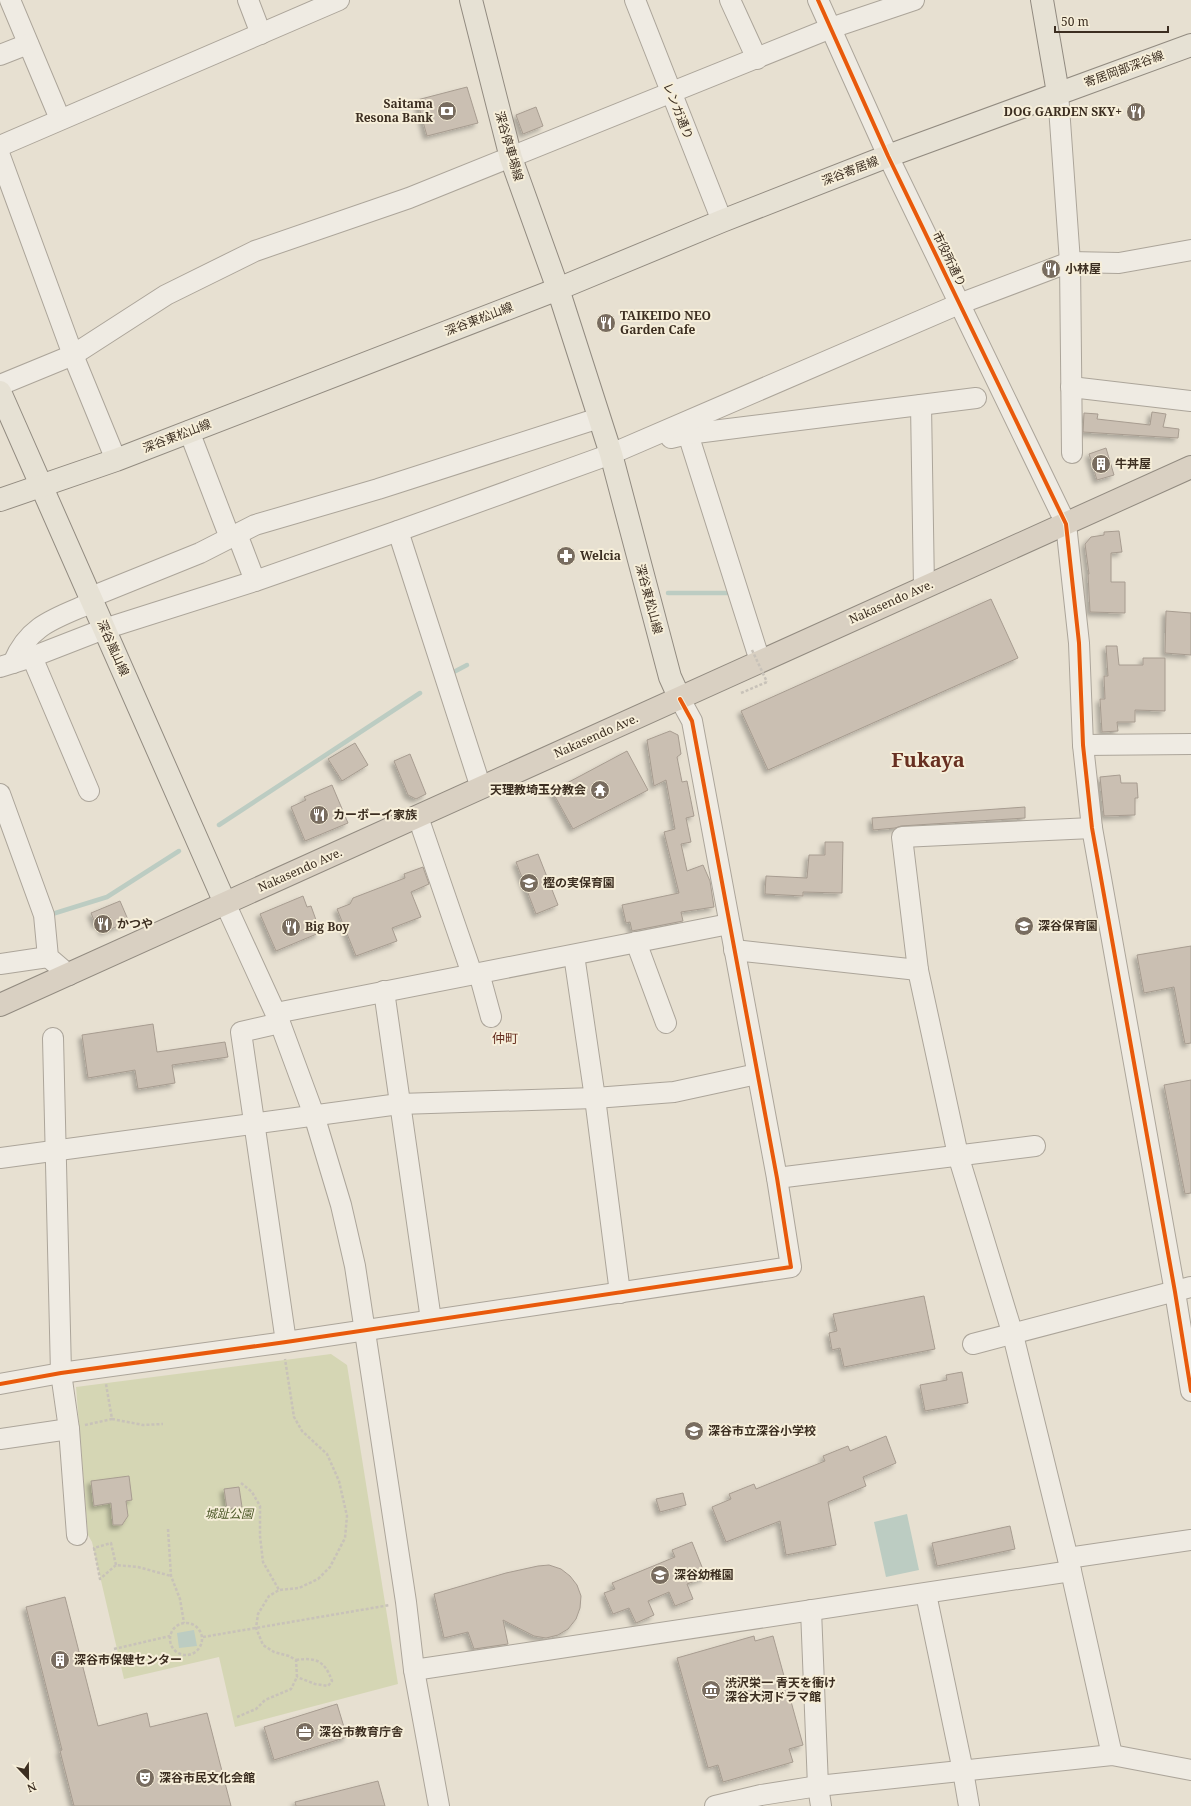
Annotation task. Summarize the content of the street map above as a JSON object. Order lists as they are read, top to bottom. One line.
{"streets":{"highway":["Nakasendo Ave."],"main road":["寄居岡部深谷線","深谷停車場線","深谷寄居線","深谷東松山線","深谷嵐山線"],"street":["レンガ通り","市役所通り"]},"crossings":[["寄居岡部深谷線","深谷寄居線"],["レンガ通り","深谷寄居線"],["深谷停車場線","深谷寄居線"],["深谷停車場線","深谷東松山線"],["深谷寄居線","市役所通り"],["深谷寄居線","深谷東松山線"],["市役所通り","Nakasendo Ave."],["深谷東松山線","Nakasendo Ave."],["深谷東松山線","深谷嵐山線"],["Nakasendo Ave.","深谷嵐山線"]],"districts":["Fukaya","仲町"],"parks":["城趾公園"],"places":{"bank":["Saitama Resona Bank"],"restaurant":["DOG GARDEN SKY+","小林屋","TAIKEIDO NEO Garden Cafe","カーボーイ家族","かつや","Big Boy"],"building":["牛丼屋","深谷市保健センター"],"pharmacy":["Welcia"],"temple":["天理教埼玉分教会"],"school or university":["樫の実保育園","深谷保育園","深谷市立深谷小学校","深谷幼稚園"],"museum":["渋沢栄一 青天を衝け 深谷大河ドラマ館"],"office":["深谷市教育庁舎"],"theatre":["深谷市民文化会館"]},"scale_bar":"50 m","north":"bottom"}
